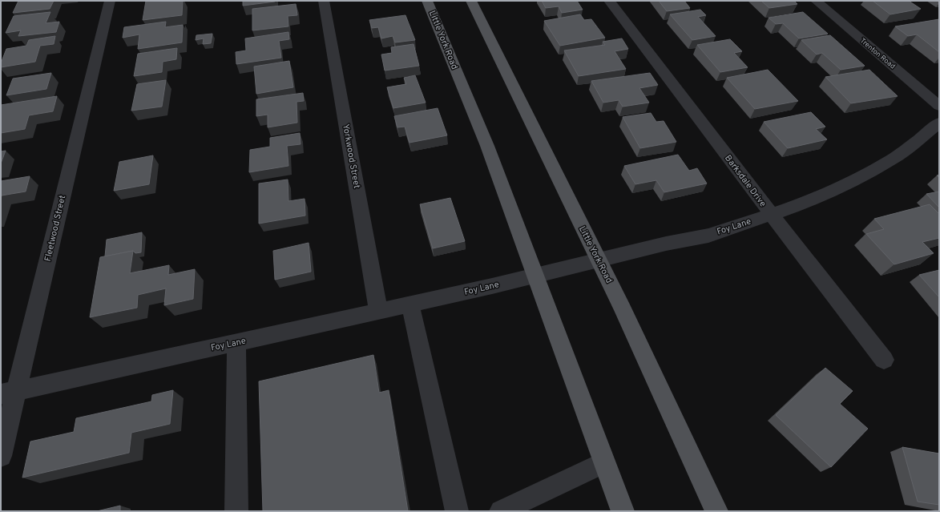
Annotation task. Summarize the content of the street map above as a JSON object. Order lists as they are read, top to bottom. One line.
{"streets":{"main road":["Little York Road"],"street":["Trenton Road","Yorkwood Street","Barksdale Drive","Foy Lane","Fleetwood Street"]},"crossings":[["Little York Road","Foy Lane"],["Yorkwood Street","Foy Lane"],["Barksdale Drive","Foy Lane"],["Foy Lane","Fleetwood Street"]]}
